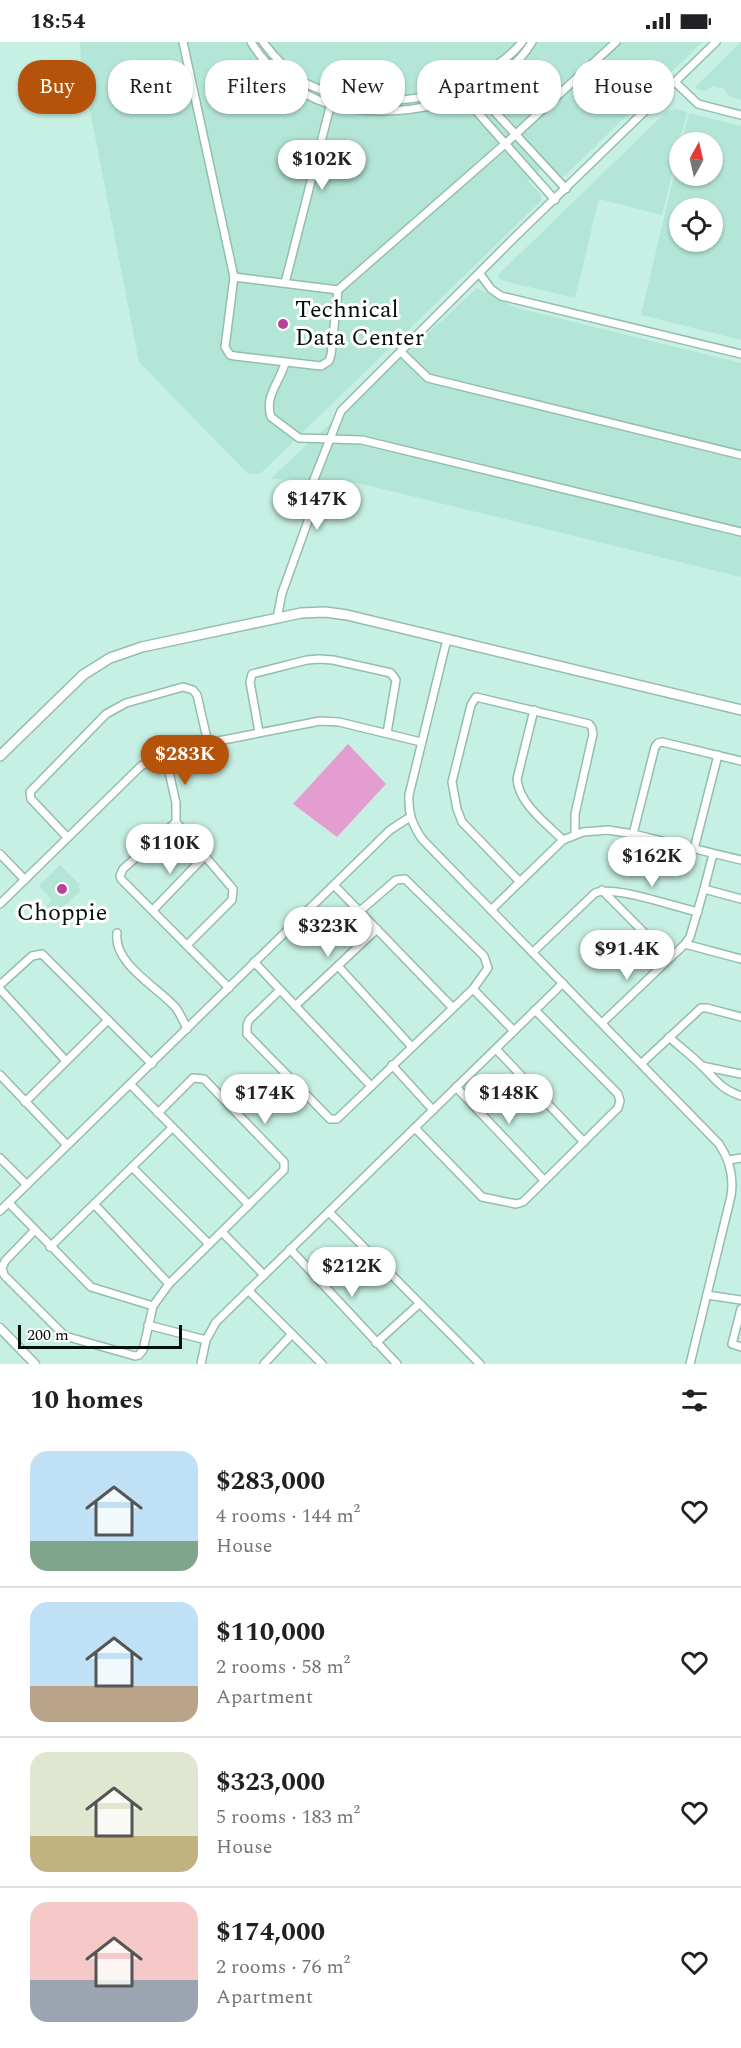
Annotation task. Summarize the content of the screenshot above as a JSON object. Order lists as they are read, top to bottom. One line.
{"places":["Technical Data Center","Choppie"],"scale_bar":"200 m","north":"top","page":{"status":"18:54","chip":["Buy","Rent","Filters","New","Apartment","House"],"price":["$102K","$147K","$283K","$110K","$162K","$323K","$91.4K","$174K","$148K","$212K"],"scale":"200 m","heading":"10 homes","list":[{"name":"$283,000","note":"4 rooms · 144 m² · House"},{"name":"$110,000","note":"2 rooms · 58 m² · Apartment"},{"name":"$323,000","note":"5 rooms · 183 m² · House"},{"name":"$174,000","note":"2 rooms · 76 m² · Apartment"}]}}
